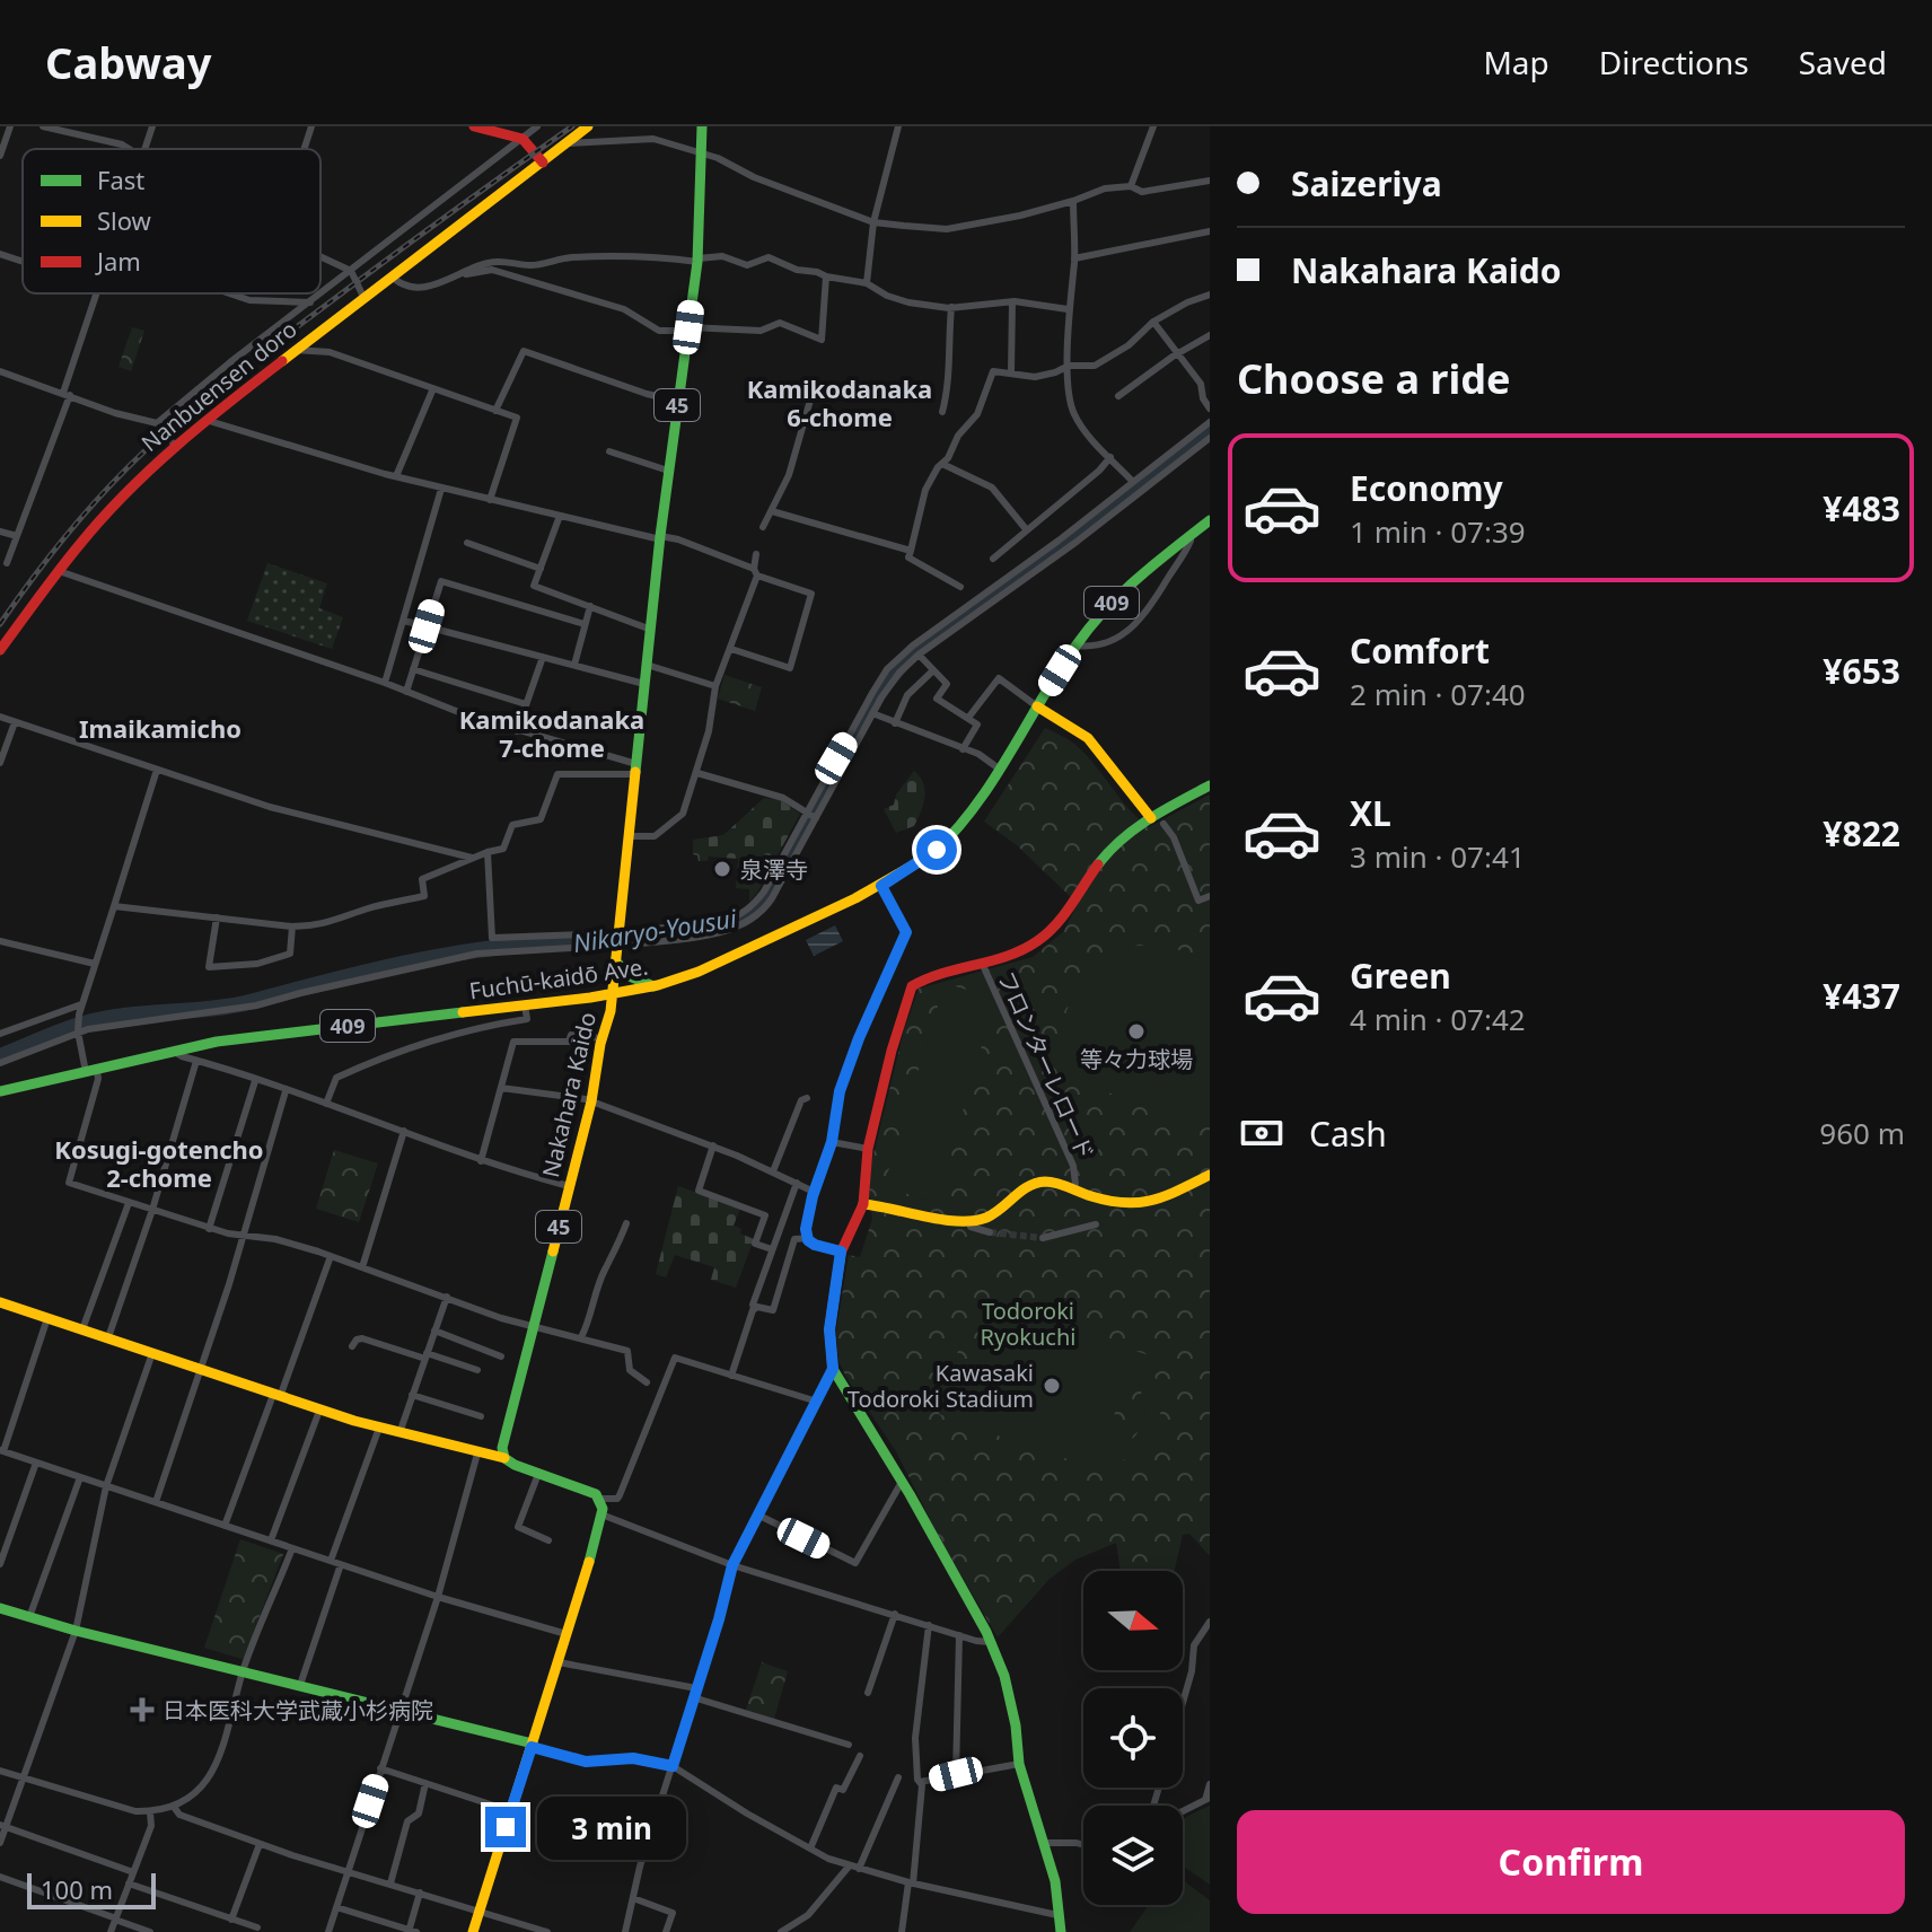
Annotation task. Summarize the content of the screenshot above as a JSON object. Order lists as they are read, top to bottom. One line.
{"streets":{"main road":["Nanbuensen doro","45","409","Fuchū-kaidō Ave.","Nakahara Kaido"],"street":["フロンターレロード"]},"crossings":[["Fuchū-kaidō Ave.","Nakahara Kaido"]],"districts":["Kamikodanaka 6-chome","Kamikodanaka 7-chome","Imaikamicho","Kosugi-gotencho 2-chome"],"water":["Nikaryo-Yousui"],"parks":["Todoroki Ryokuchi"],"places":{"other":["泉澤寺","等々力球場","Kawasaki Todoroki Stadium"],"health":["日本医科大学武蔵小杉病院"]},"legend":["Fast","Slow","Jam"],"scale_bar":"100 m","north":"right","page":{"header":"Cabway","nav":["Map","Directions","Saved"],"banner":["Saizeriya","Nakahara Kaido"],"heading":"Choose a ride","list":[{"name":"Economy","note":"1 min · 07:39","value":"¥483"},{"name":"Comfort","note":"2 min · 07:40","value":"¥653"},{"name":"XL","note":"3 min · 07:41","value":"¥822"},{"name":"Green","note":"4 min · 07:42","value":"¥437"}],"pay":["Cash","960 m"],"buttons":"Confirm","bubble":"3 min","scale":"100 m"}}
